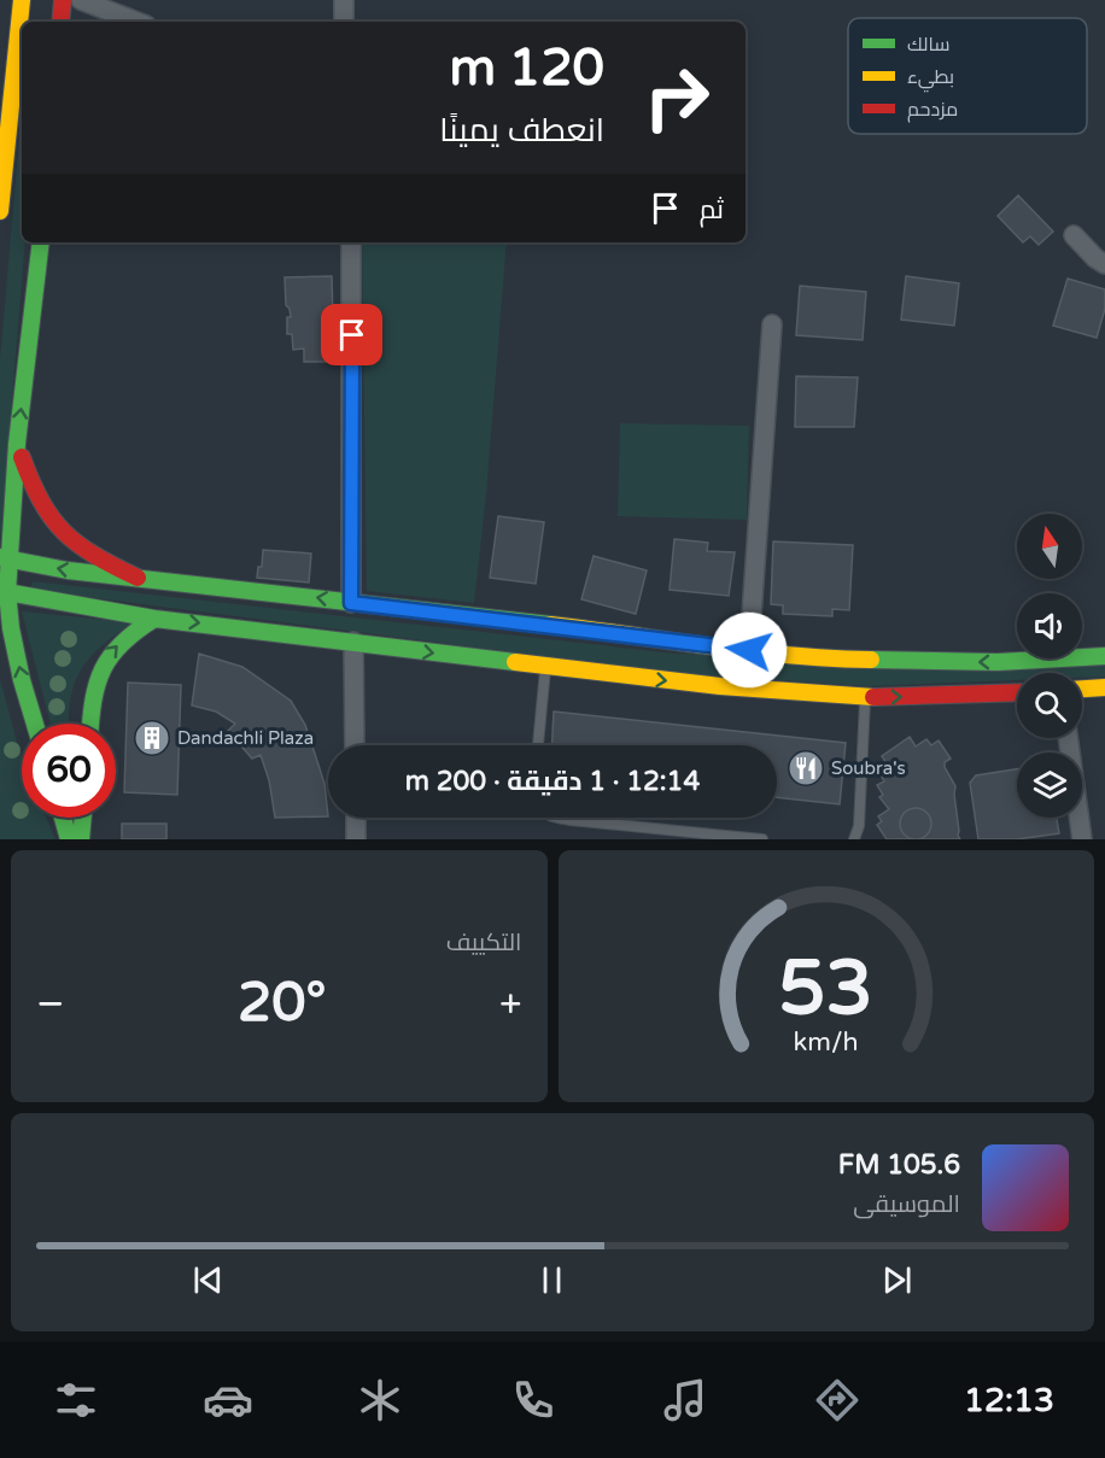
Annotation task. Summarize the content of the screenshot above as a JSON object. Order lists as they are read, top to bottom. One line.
{"places":{"building":["Dandachli Plaza"],"restaurant":["Soubra's"]},"legend":["سالك","بطيء","مزدحم"],"north":"top","page":{"turn":["120 m","انعطف يمينًا"],"then":"ثم","limit":"60","trip":"12:14 · 1 دقيقة · 200 m","tile":"التكييف","heat":["−","20°","+"],"song":["105.6 FM","الموسيقى"],"tabs":"12:13","gauge":["53","km/h"]}}
